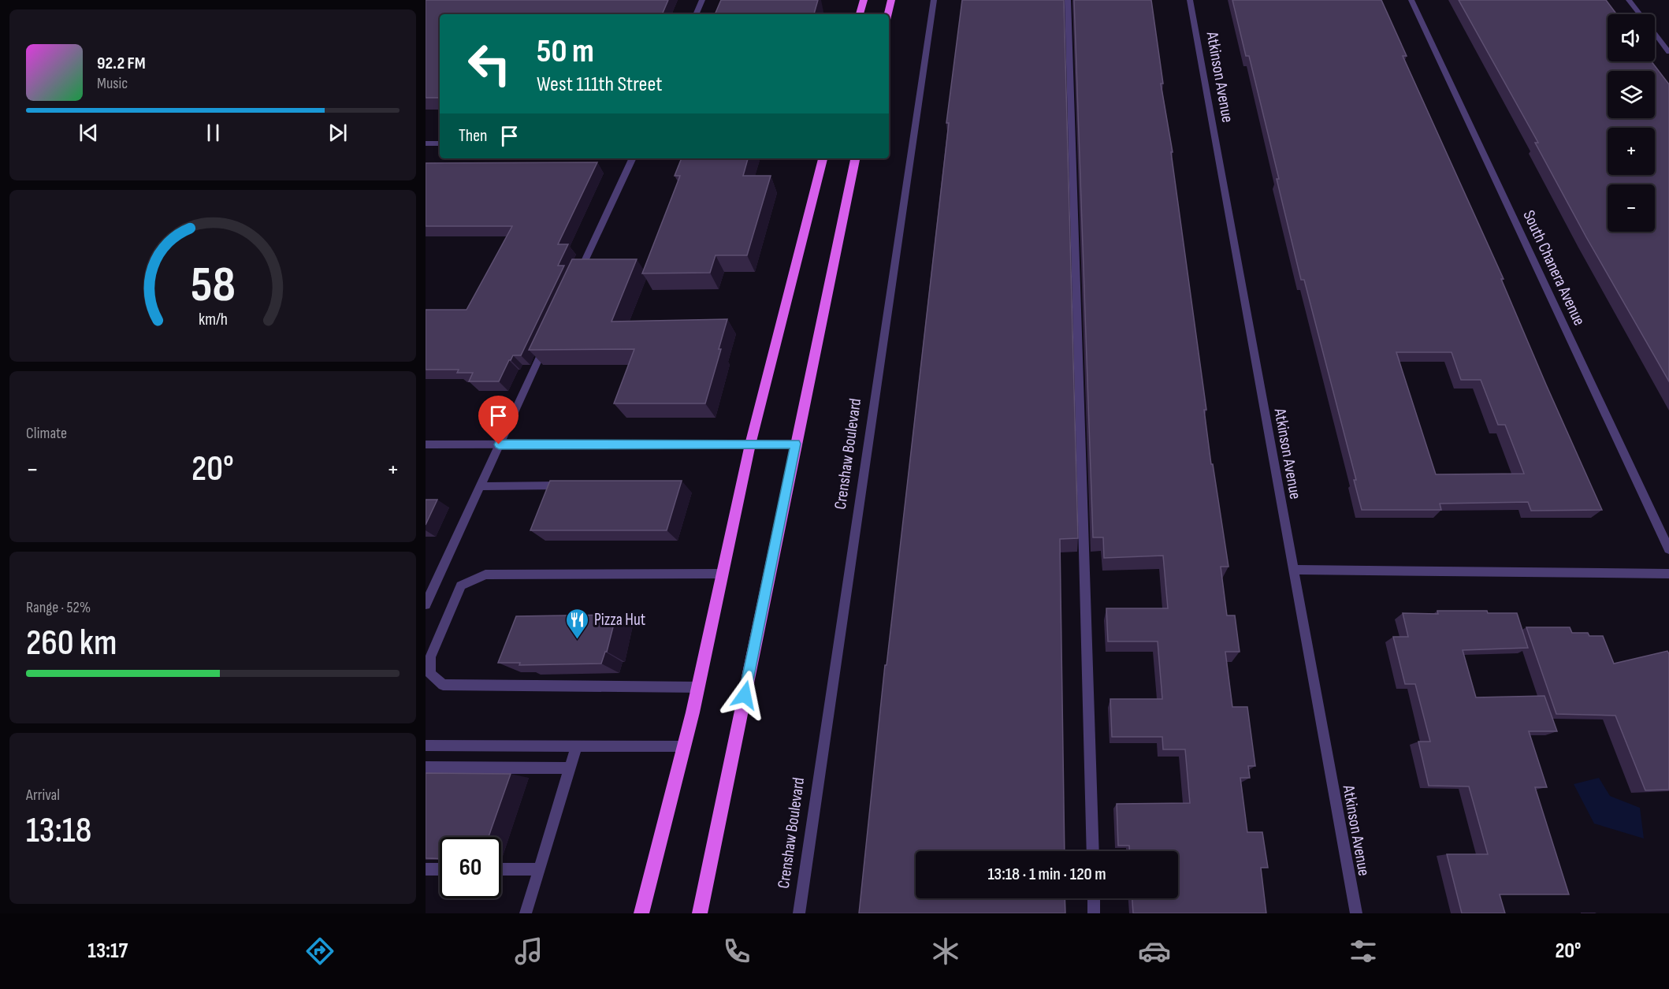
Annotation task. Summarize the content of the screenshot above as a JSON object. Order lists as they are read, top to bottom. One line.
{"streets":{"street":["Atkinson Avenue","South Chanera Avenue","Crenshaw Boulevard"]},"places":{"restaurant":["Pizza Hut"]},"page":{"map_buttons":["+","−"],"turn":["50 m","West 111th Street"],"song":["92.2 FM","Music"],"then":"Then","tile":["Climate",["Range · 52%","260 km"],["Arrival","13:18"]],"heat":["−","20°","+"],"limit":"60","trip":"13:18 · 1 min · 120 m","tabs":["13:17","20°"],"gauge":["58","km/h"]}}
